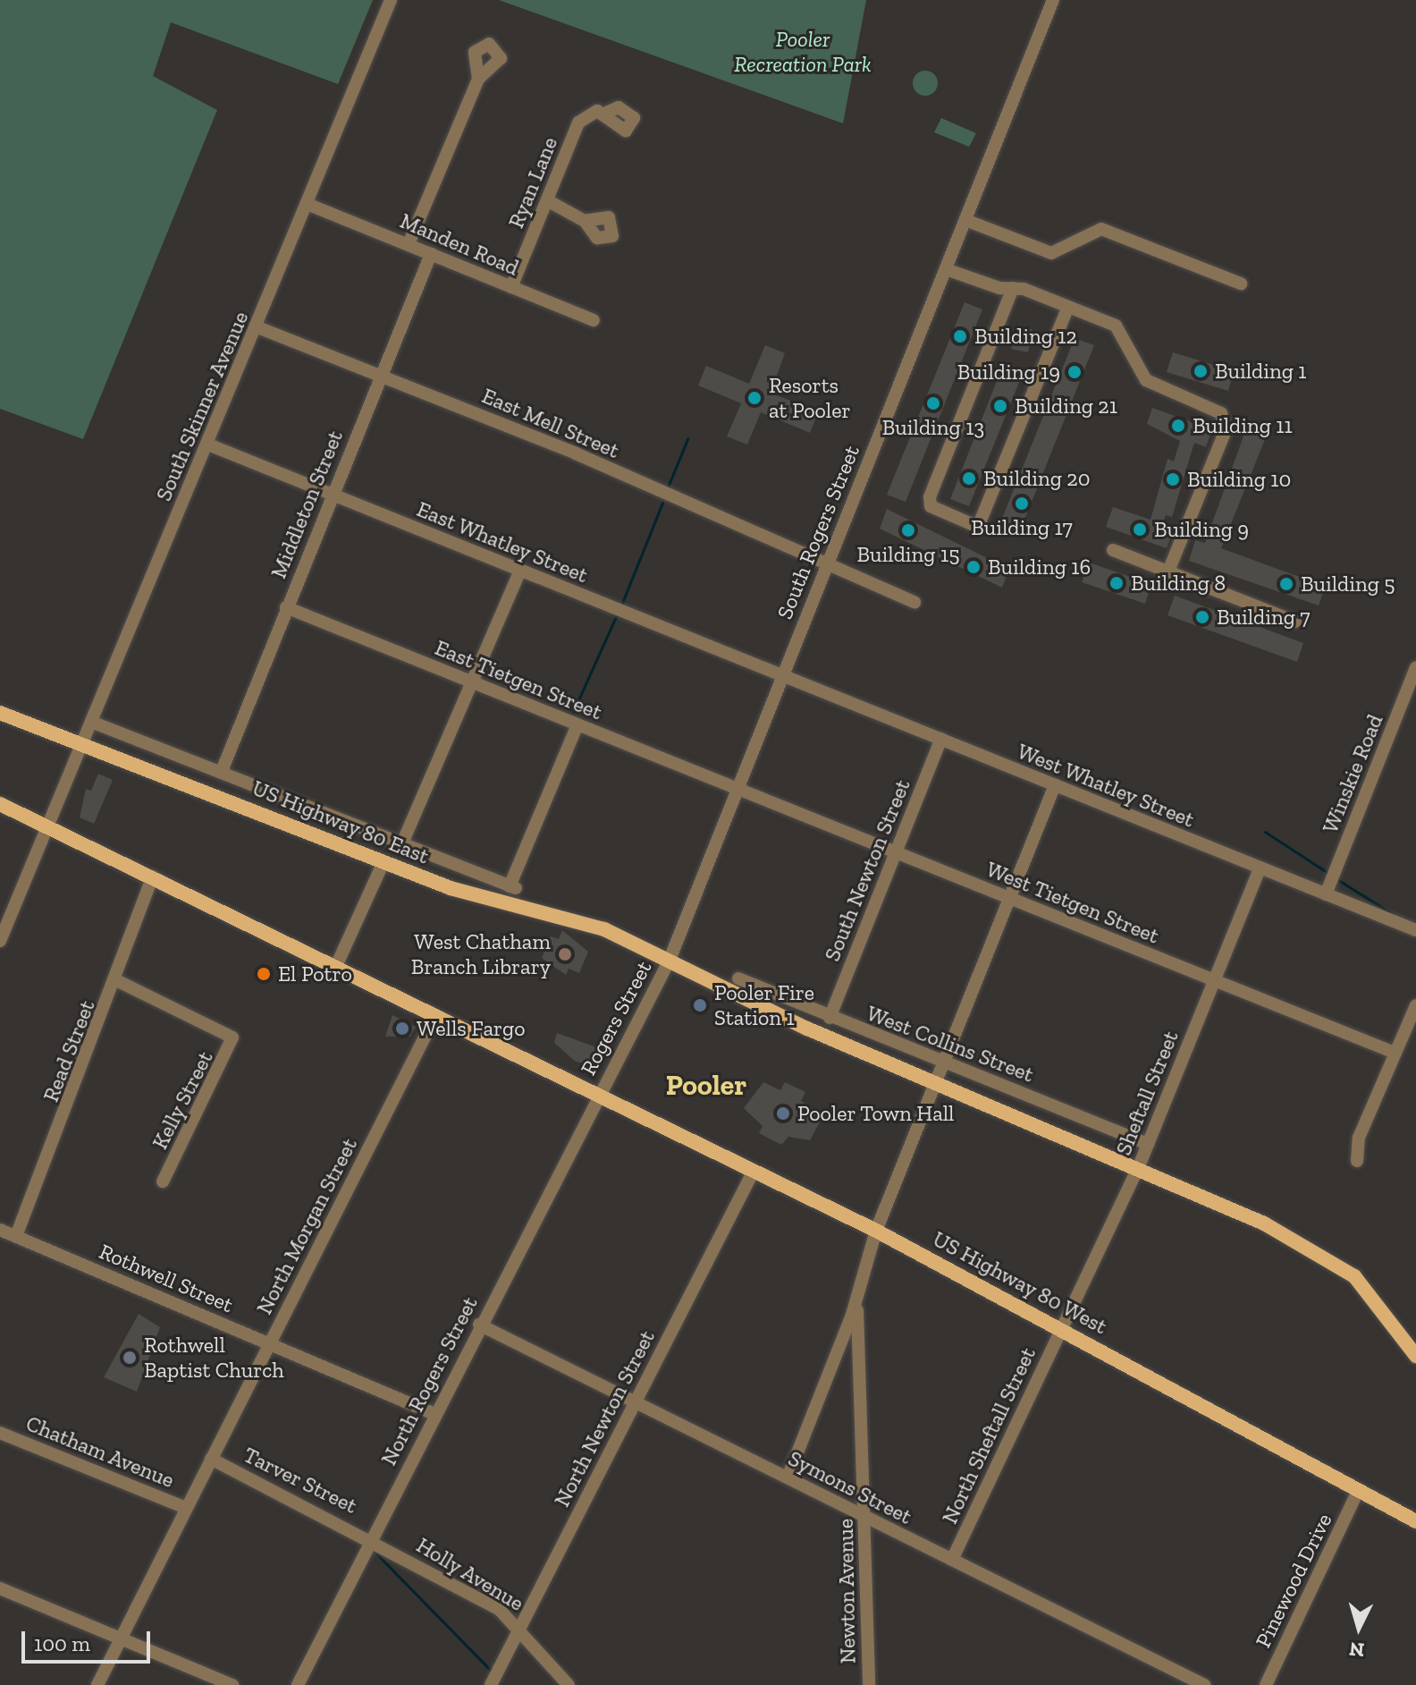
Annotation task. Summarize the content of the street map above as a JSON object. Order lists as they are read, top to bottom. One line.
{"streets":{"main road":["US Highway 80 East","US Highway 80 West"],"street":["Ryan Lane","Manden Road","South Skinner Avenue","East Mell Street","Middleton Street","South Rogers Street","East Whatley Street","East Tietgen Street","Winskie Road","West Whatley Street","South Newton Street","West Tietgen Street","Rogers Street","West Collins Street","Read Street","Sheftall Street","Kelly Street","North Morgan Street","Rothwell Street","North Rogers Street","North Newton Street","North Sheftall Street","Chatham Avenue","Tarver Street","Symons Street","Holly Avenue","Pinewood Drive","Newton Avenue"]},"crossings":[["Ryan Lane","Manden Road"],["Manden Road","South Skinner Avenue"],["Manden Road","Middleton Street"],["South Skinner Avenue","East Mell Street"],["South Skinner Avenue","East Whatley Street"],["South Skinner Avenue","US Highway 80 East"],["East Mell Street","Middleton Street"],["East Mell Street","South Rogers Street"],["Middleton Street","East Whatley Street"],["Middleton Street","East Tietgen Street"],["South Rogers Street","East Whatley Street"],["South Rogers Street","East Tietgen Street"],["South Rogers Street","West Whatley Street"],["South Rogers Street","US Highway 80 East"],["South Rogers Street","West Tietgen Street"],["South Rogers Street","Rogers Street"],["East Whatley Street","West Whatley Street"],["East Tietgen Street","West Tietgen Street"],["Winskie Road","West Whatley Street"],["West Whatley Street","South Newton Street"],["West Whatley Street","Sheftall Street"],["US Highway 80 East","Rogers Street"],["South Newton Street","West Tietgen Street"],["South Newton Street","West Collins Street"],["West Tietgen Street","Sheftall Street"],["Rogers Street","US Highway 80 West"],["Rogers Street","North Rogers Street"],["West Collins Street","Sheftall Street"],["Read Street","Kelly Street"],["Read Street","Rothwell Street"],["Sheftall Street","US Highway 80 West"],["Sheftall Street","North Sheftall Street"],["North Morgan Street","Rothwell Street"],["North Morgan Street","Chatham Avenue"],["North Morgan Street","Tarver Street"],["Rothwell Street","North Rogers Street"],["US Highway 80 West","North Rogers Street"],["US Highway 80 West","North Newton Street"],["US Highway 80 West","North Sheftall Street"],["US Highway 80 West","Pinewood Drive"],["North Rogers Street","Tarver Street"],["North Rogers Street","Symons Street"],["North Rogers Street","Holly Avenue"],["North Newton Street","Symons Street"],["North Newton Street","Holly Avenue"],["North Sheftall Street","Symons Street"],["Tarver Street","Holly Avenue"],["Symons Street","Newton Avenue"]],"districts":["Pooler"],"parks":["Pooler Recreation Park"],"places":["Building 12","Building 1","Building 19","Resorts at Pooler","Building 13","Building 21","Building 11","Building 20","Building 10","Building 17","Building 9","Building 15","Building 16","Building 8","Building 5","Building 7","West Chatham Branch Library","El Potro","Pooler Fire Station 1","Wells Fargo","Pooler Town Hall","Rothwell Baptist Church"],"scale_bar":"100 m","north":"bottom"}
